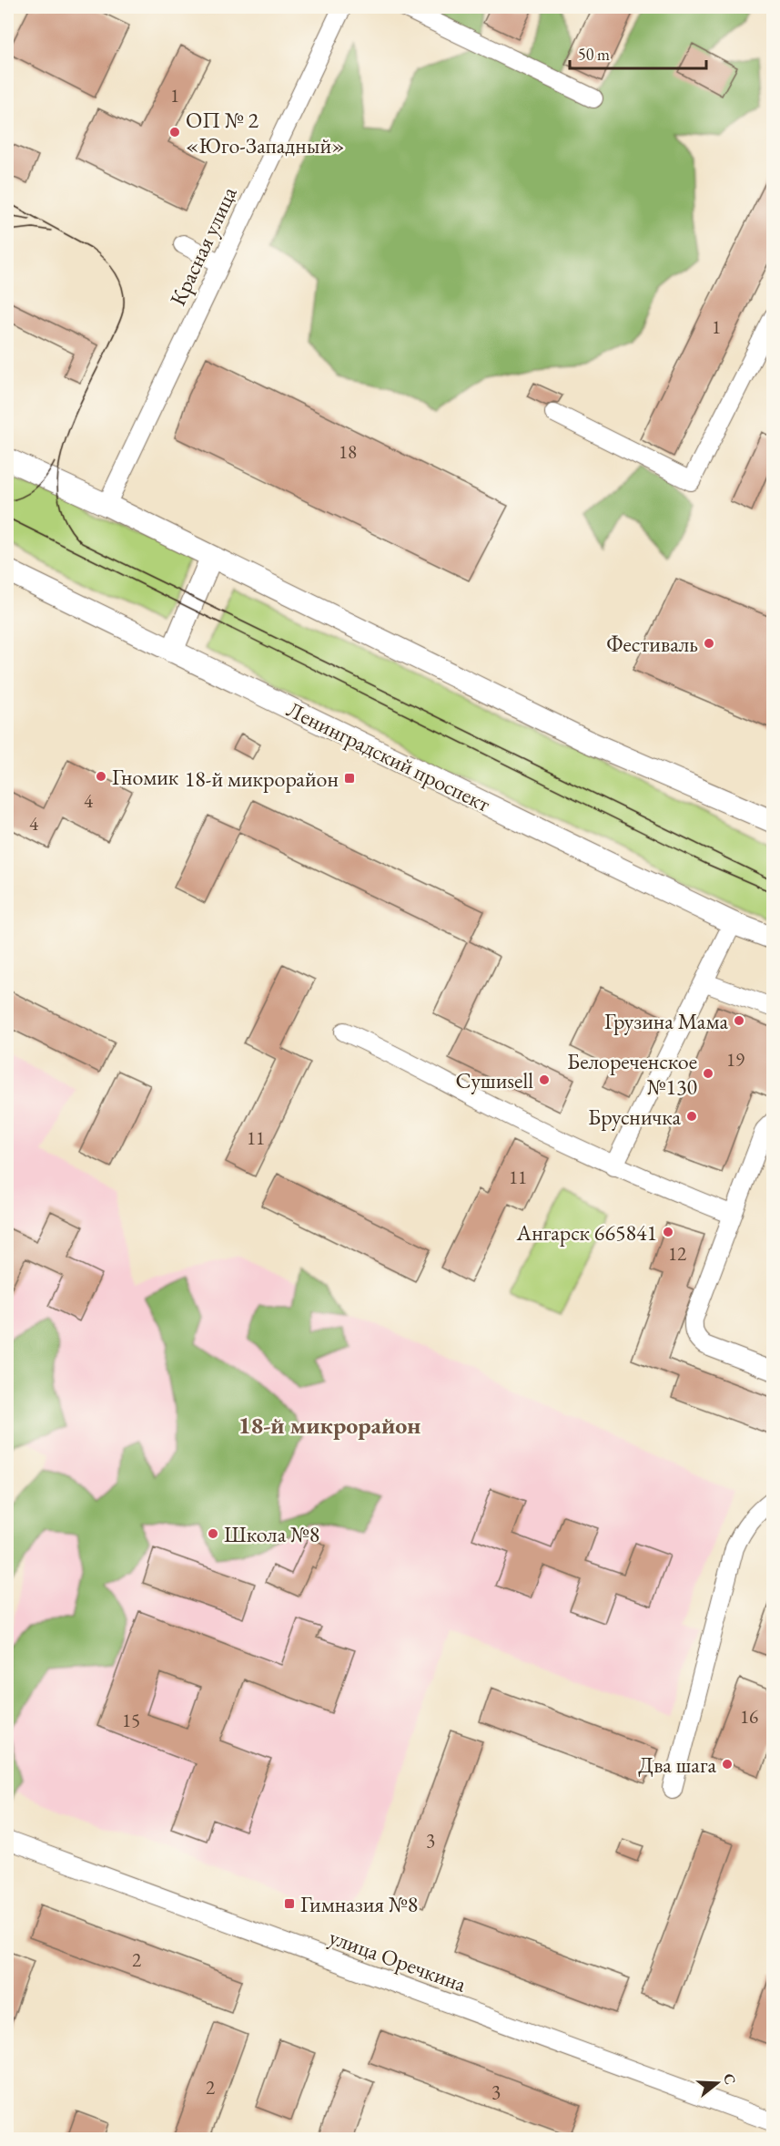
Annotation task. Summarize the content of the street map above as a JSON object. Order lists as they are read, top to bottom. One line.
{"streets":{"main road":["Ленинградский проспект"],"street":["Красная улица","улица Оречкина"]},"districts":["18-й микрорайон"],"places":{"other":["ОП № 2 «Юго-Западный»","Фестиваль","Гномик","Грузина Мама","Белореченское №130","Сушиsell","Брусничка","Ангарск 665841","Школа №8","Два шага"],"transit":["18-й микрорайон","Гимназия №8"]},"house_numbers":["1","1","18","4","4","19","11","11","12","16","15","3","2","2","3"],"scale_bar":"50 m","north":"right"}
